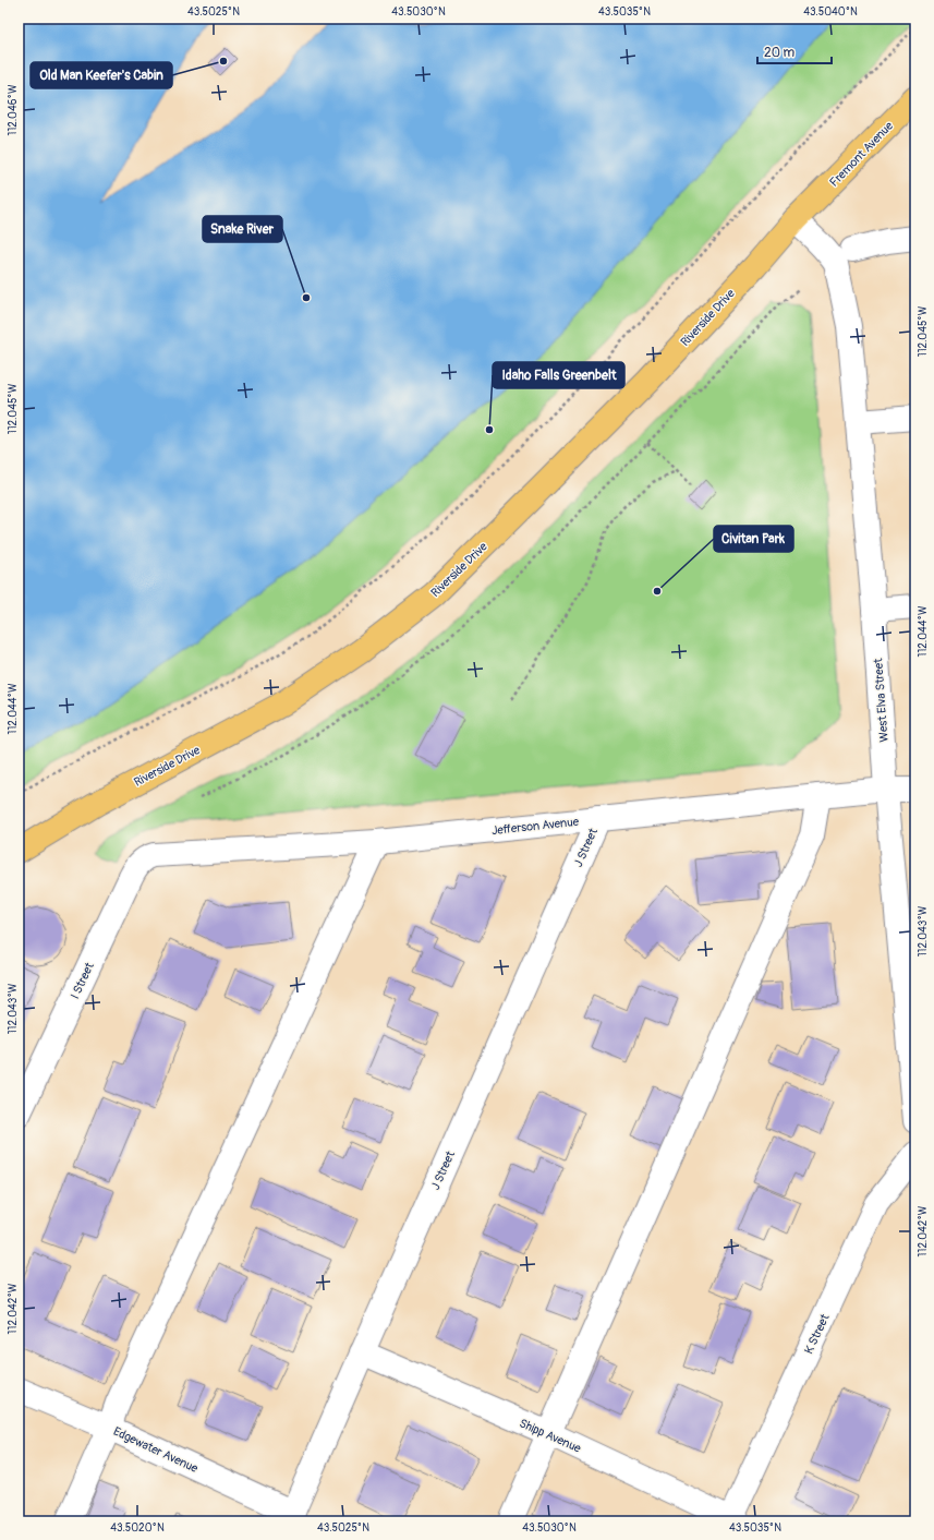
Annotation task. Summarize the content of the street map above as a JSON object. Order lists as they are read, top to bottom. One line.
{"streets":{"main road":["Fremont Avenue","Riverside Drive"],"street":["West Elva Street","Jefferson Avenue","J Street","I Street","K Street","Shipp Avenue","Edgewater Avenue"]},"crossings":[["Fremont Avenue","Riverside Drive"],["Riverside Drive","West Elva Street"],["West Elva Street","Jefferson Avenue"],["Jefferson Avenue","J Street"],["Jefferson Avenue","I Street"],["J Street","Shipp Avenue"],["J Street","Edgewater Avenue"],["K Street","Shipp Avenue"]],"places":["Old Man Keefer's Cabin","Snake River","Idaho Falls Greenbelt","Civitan Park"],"scale_bar":"20 m","coordinates":["43.5025°N","43.5030°N","43.5035°N","43.5040°N","112.046°W","112.045°W","112.044°W","112.043°W","112.042°W","43.5020°N"]}
